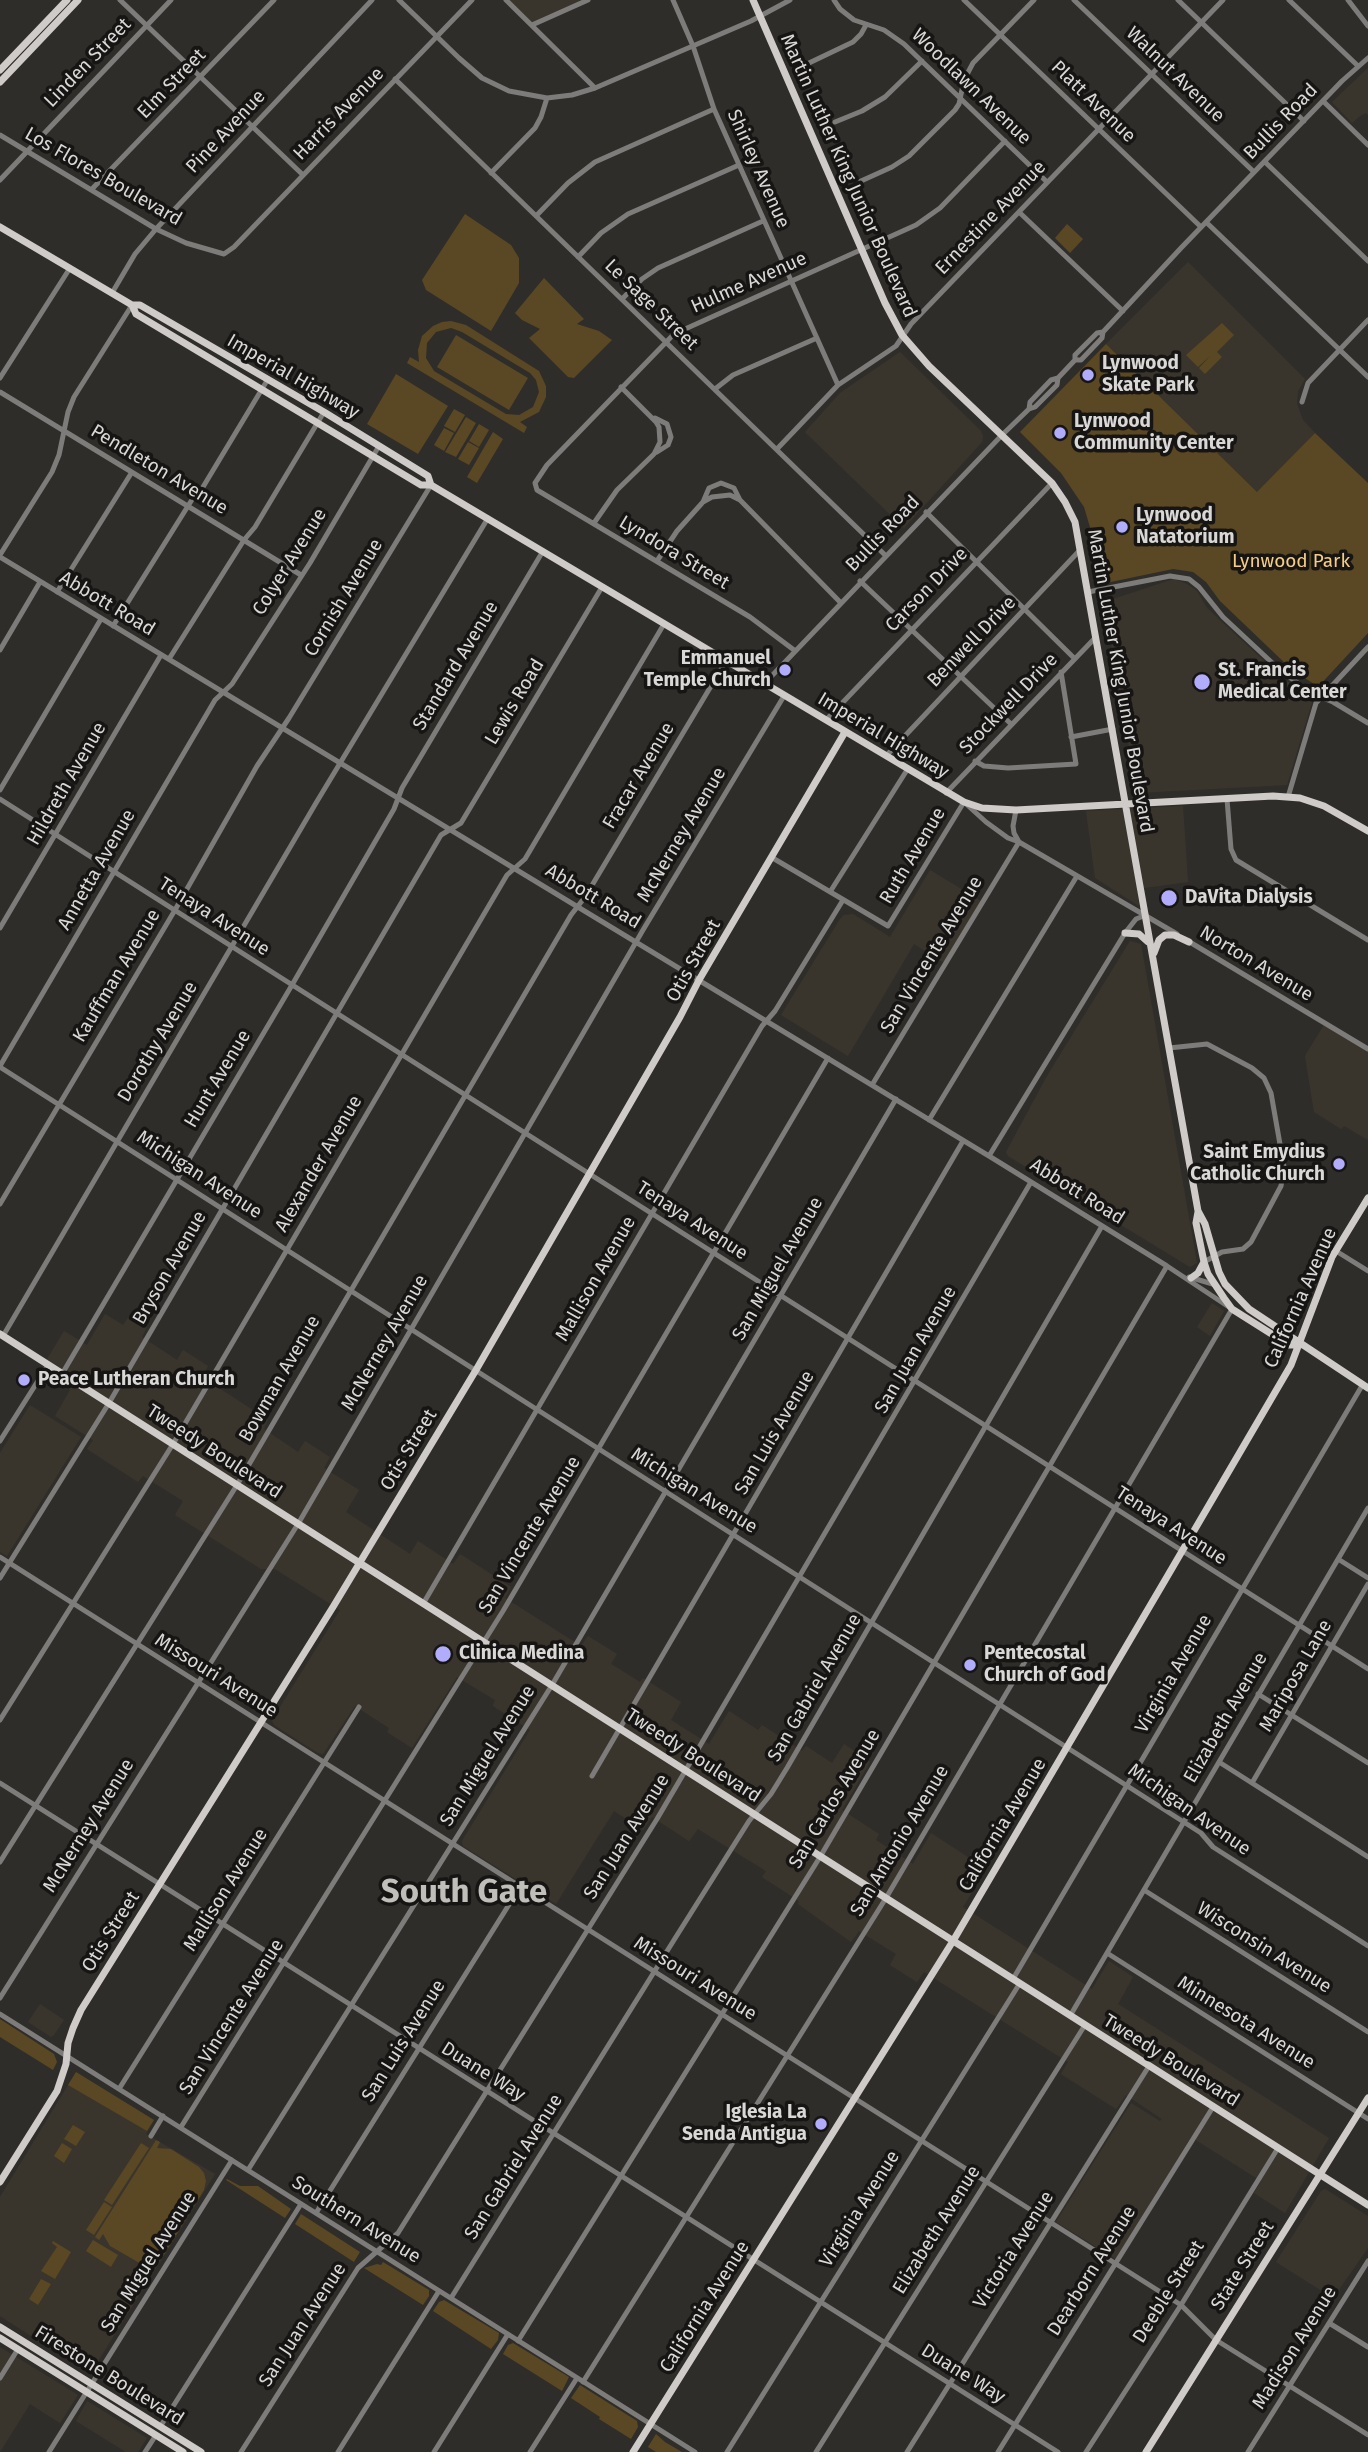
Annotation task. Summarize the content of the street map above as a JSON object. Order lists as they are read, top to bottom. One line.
{"streets":{"main road":["Martin Luther King Junior Boulevard","Imperial Highway","Otis Street","California Avenue","Tweedy Boulevard","State Street","Firestone Boulevard"],"street":["Linden Street","Walnut Avenue","Elm Street","Woodlawn Avenue","Platt Avenue","Harris Avenue","Bullis Road","Pine Avenue","Shirley Avenue","Los Flores Boulevard","Ernestine Avenue","Hulme Avenue","Le Sage Street","Pendleton Avenue","Lyndora Street","Colyer Avenue","Carson Drive","Cornish Avenue","Abbott Road","Benwell Drive","Standard Avenue","Lewis Road","Stockwell Drive","Fracar Avenue","Hildreth Avenue","McNerney Avenue","Ruth Avenue","Annetta Avenue","Tenaya Avenue","San Vincente Avenue","Norton Avenue","Kauffman Avenue","Dorothy Avenue","Hunt Avenue","Alexander Avenue","Michigan Avenue","Bryson Avenue","San Miguel Avenue","Mallison Avenue","San Juan Avenue","Bowman Avenue","San Luis Avenue","Virginia Avenue","Missouri Avenue","Mariposa Lane","San Gabriel Avenue","Elizabeth Avenue","San Carlos Avenue","San Antonio Avenue","Wisconsin Avenue","Minnesota Avenue","Duane Way","Southern Avenue","Victoria Avenue","Dearborn Avenue","Deeble Street","Madison Avenue"]},"crossings":[["Linden Street","Los Flores Boulevard"],["Walnut Avenue","Bullis Road"],["Walnut Avenue","Ernestine Avenue"],["Elm Street","Los Flores Boulevard"],["Woodlawn Avenue","Ernestine Avenue"],["Woodlawn Avenue","Hulme Avenue"],["Platt Avenue","Bullis Road"],["Platt Avenue","Ernestine Avenue"],["Harris Avenue","Los Flores Boulevard"],["Harris Avenue","Le Sage Street"],["Bullis Road","Martin Luther King Junior Boulevard"],["Bullis Road","Le Sage Street"],["Bullis Road","Imperial Highway"],["Bullis Road","Lyndora Street"],["Pine Avenue","Los Flores Boulevard"],["Pine Avenue","Imperial Highway"],["Shirley Avenue","Ernestine Avenue"],["Shirley Avenue","Hulme Avenue"],["Martin Luther King Junior Boulevard","Ernestine Avenue"],["Martin Luther King Junior Boulevard","Hulme Avenue"],["Martin Luther King Junior Boulevard","Imperial Highway"],["Martin Luther King Junior Boulevard","Carson Drive"],["Martin Luther King Junior Boulevard","Abbott Road"],["Martin Luther King Junior Boulevard","Benwell Drive"],["Martin Luther King Junior Boulevard","Stockwell Drive"],["Martin Luther King Junior Boulevard","Norton Avenue"],["Martin Luther King Junior Boulevard","California Avenue"],["Martin Luther King Junior Boulevard","Virginia Avenue"],["Martin Luther King Junior Boulevard","San Antonio Avenue"],["Ernestine Avenue","Le Sage Street"],["Hulme Avenue","Le Sage Street"],["Hulme Avenue","Lyndora Street"],["Imperial Highway","Colyer Avenue"],["Imperial Highway","Carson Drive"],["Imperial Highway","Cornish Avenue"],["Imperial Highway","Benwell Drive"],["Imperial Highway","Standard Avenue"],["Imperial Highway","Lewis Road"],["Imperial Highway","Stockwell Drive"],["Imperial Highway","Fracar Avenue"],["Imperial Highway","McNerney Avenue"],["Imperial Highway","Ruth Avenue"],["Imperial Highway","Otis Street"],["Imperial Highway","Norton Avenue"],["Imperial Highway","Alexander Avenue"],["Pendleton Avenue","Colyer Avenue"],["Colyer Avenue","Abbott Road"],["Colyer Avenue","Annetta Avenue"],["Cornish Avenue","Abbott Road"],["Cornish Avenue","Kauffman Avenue"],["Abbott Road","Standard Avenue"],["Abbott Road","Lewis Road"],["Abbott Road","Fracar Avenue"],["Abbott Road","Hildreth Avenue"],["Abbott Road","McNerney Avenue"],["Abbott Road","Annetta Avenue"],["Abbott Road","San Vincente Avenue"],["Abbott Road","Otis Street"],["Abbott Road","Kauffman Avenue"],["Abbott Road","Dorothy Avenue"],["Abbott Road","Hunt Avenue"],["Abbott Road","Alexander Avenue"],["Abbott Road","Bryson Avenue"],["Abbott Road","San Miguel Avenue"],["Abbott Road","Mallison Avenue"],["Abbott Road","San Juan Avenue"],["Abbott Road","Bowman Avenue"],["Abbott Road","San Luis Avenue"],["Abbott Road","San Gabriel Avenue"],["Abbott Road","San Carlos Avenue"],["Abbott Road","San Antonio Avenue"],["Standard Avenue","Hunt Avenue"],["Lewis Road","Bryson Avenue"],["Fracar Avenue","Bowman Avenue"],["Hildreth Avenue","Tenaya Avenue"],["McNerney Avenue","Tenaya Avenue"],["McNerney Avenue","Michigan Avenue"],["McNerney Avenue","Tweedy Boulevard"],["McNerney Avenue","Missouri Avenue"],["McNerney Avenue","Duane Way"],["Ruth Avenue","Norton Avenue"],["Ruth Avenue","Mallison Avenue"],["Annetta Avenue","Tenaya Avenue"],["Annetta Avenue","Michigan Avenue"],["Tenaya Avenue","San Vincente Avenue"],["Tenaya Avenue","Otis Street"],["Tenaya Avenue","Kauffman Avenue"],["Tenaya Avenue","Dorothy Avenue"],["Tenaya Avenue","Hunt Avenue"],["Tenaya Avenue","Alexander Avenue"],["Tenaya Avenue","Bryson Avenue"],["Tenaya Avenue","San Miguel Avenue"],["Tenaya Avenue","Mallison Avenue"],["Tenaya Avenue","California Avenue"],["Tenaya Avenue","San Juan Avenue"],["Tenaya Avenue","Bowman Avenue"],["Tenaya Avenue","San Luis Avenue"],["Tenaya Avenue","Virginia Avenue"],["Tenaya Avenue","Mariposa Lane"],["Tenaya Avenue","San Gabriel Avenue"],["Tenaya Avenue","Elizabeth Avenue"],["Tenaya Avenue","San Carlos Avenue"],["Tenaya Avenue","San Antonio Avenue"],["San Vincente Avenue","Norton Avenue"],["San Vincente Avenue","Michigan Avenue"],["San Vincente Avenue","Tweedy Boulevard"],["San Vincente Avenue","Missouri Avenue"],["San Vincente Avenue","Duane Way"],["San Vincente Avenue","Southern Avenue"],["Otis Street","Michigan Avenue"],["Otis Street","Tweedy Boulevard"],["Otis Street","Missouri Avenue"],["Otis Street","Duane Way"],["Otis Street","Southern Avenue"],["Kauffman Avenue","Michigan Avenue"],["Dorothy Avenue","Michigan Avenue"],["Dorothy Avenue","Tweedy Boulevard"],["Hunt Avenue","Michigan Avenue"],["Hunt Avenue","Tweedy Boulevard"],["Alexander Avenue","Michigan Avenue"],["Alexander Avenue","Tweedy Boulevard"],["Alexander Avenue","Missouri Avenue"],["Michigan Avenue","Bryson Avenue"],["Michigan Avenue","San Miguel Avenue"],["Michigan Avenue","Mallison Avenue"],["Michigan Avenue","California Avenue"],["Michigan Avenue","San Juan Avenue"],["Michigan Avenue","Bowman Avenue"],["Michigan Avenue","San Luis Avenue"],["Michigan Avenue","Virginia Avenue"],["Michigan Avenue","San Gabriel Avenue"],["Michigan Avenue","Elizabeth Avenue"],["Michigan Avenue","San Carlos Avenue"],["Michigan Avenue","San Antonio Avenue"],["Bryson Avenue","Tweedy Boulevard"],["Bryson Avenue","Missouri Avenue"],["San Miguel Avenue","Tweedy Boulevard"],["San Miguel Avenue","Missouri Avenue"],["San Miguel Avenue","Duane Way"],["San Miguel Avenue","Southern Avenue"],["San Miguel Avenue","Firestone Boulevard"],["Mallison Avenue","Tweedy Boulevard"],["Mallison Avenue","Missouri Avenue"],["Mallison Avenue","Duane Way"],["Mallison Avenue","Southern Avenue"],["California Avenue","Tweedy Boulevard"],["California Avenue","Missouri Avenue"],["California Avenue","Duane Way"],["California Avenue","Southern Avenue"],["San Juan Avenue","Tweedy Boulevard"],["San Juan Avenue","Missouri Avenue"],["San Juan Avenue","Duane Way"],["San Juan Avenue","Southern Avenue"],["Bowman Avenue","Tweedy Boulevard"],["Bowman Avenue","Missouri Avenue"],["Bowman Avenue","Duane Way"],["San Luis Avenue","Tweedy Boulevard"],["San Luis Avenue","Missouri Avenue"],["San Luis Avenue","Duane Way"],["San Luis Avenue","Southern Avenue"],["Tweedy Boulevard","Virginia Avenue"],["Tweedy Boulevard","San Gabriel Avenue"],["Tweedy Boulevard","Elizabeth Avenue"],["Tweedy Boulevard","San Carlos Avenue"],["Tweedy Boulevard","San Antonio Avenue"],["Tweedy Boulevard","Victoria Avenue"],["Tweedy Boulevard","State Street"],["Tweedy Boulevard","Dearborn Avenue"],["Tweedy Boulevard","Deeble Street"],["Virginia Avenue","Missouri Avenue"],["Virginia Avenue","Duane Way"],["Missouri Avenue","San Gabriel Avenue"],["Missouri Avenue","Elizabeth Avenue"],["Missouri Avenue","San Carlos Avenue"],["Missouri Avenue","San Antonio Avenue"],["Missouri Avenue","Victoria Avenue"],["Missouri Avenue","State Street"],["Missouri Avenue","Dearborn Avenue"],["Missouri Avenue","Deeble Street"],["Missouri Avenue","Madison Avenue"],["San Gabriel Avenue","Duane Way"],["San Gabriel Avenue","Southern Avenue"],["Elizabeth Avenue","Wisconsin Avenue"],["Elizabeth Avenue","Minnesota Avenue"],["Elizabeth Avenue","Duane Way"],["San Carlos Avenue","Duane Way"],["San Carlos Avenue","Southern Avenue"],["San Antonio Avenue","Duane Way"],["San Antonio Avenue","Southern Avenue"],["Minnesota Avenue","State Street"],["Duane Way","Victoria Avenue"],["Duane Way","Dearborn Avenue"]],"districts":["South Gate"],"parks":["Lynwood Park"],"places":["Lynwood Skate Park","Lynwood Community Center","Lynwood Natatorium","Emmanuel Temple Church","St. Francis Medical Center","DaVita Dialysis","Saint Emydius Catholic Church","Peace Lutheran Church","Clinica Medina","Pentecostal Church of God","Iglesia La Senda Antigua"]}
